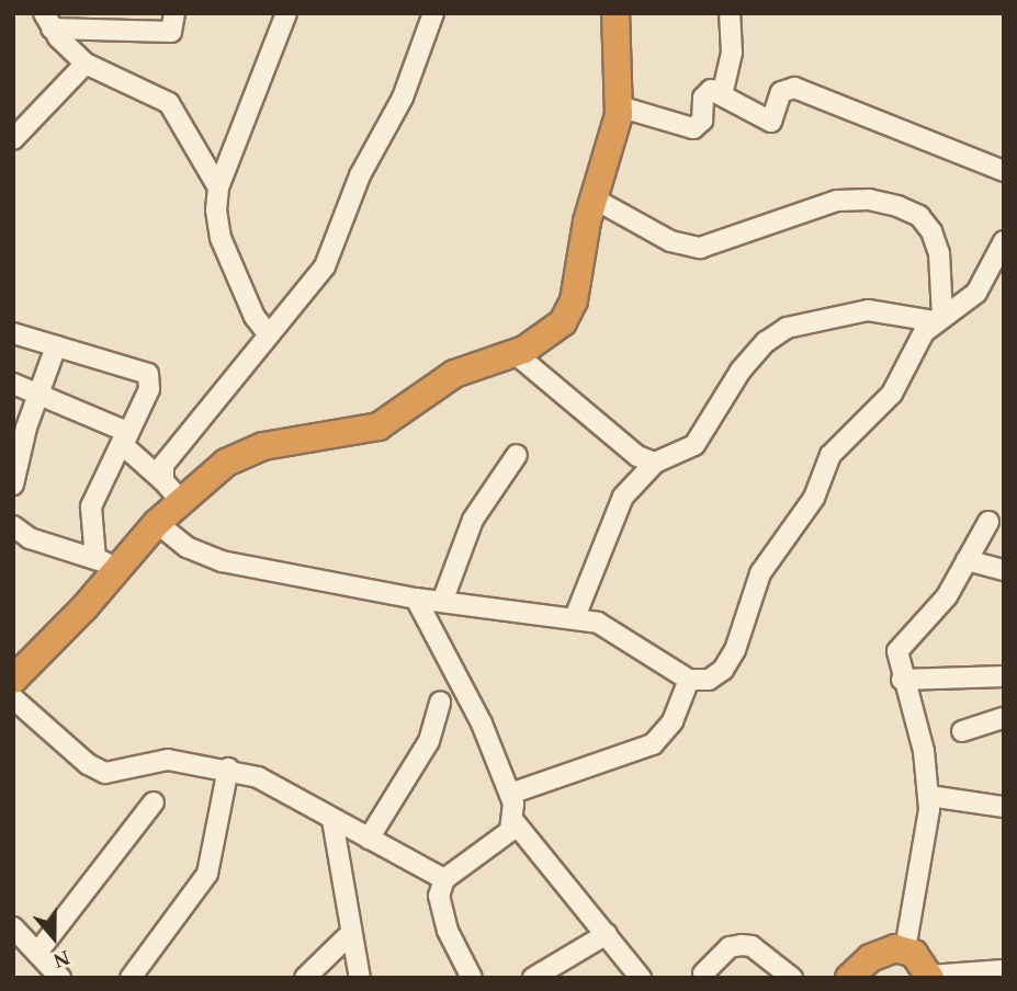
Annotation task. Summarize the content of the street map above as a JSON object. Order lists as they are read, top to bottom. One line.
{"north":"bottom"}
